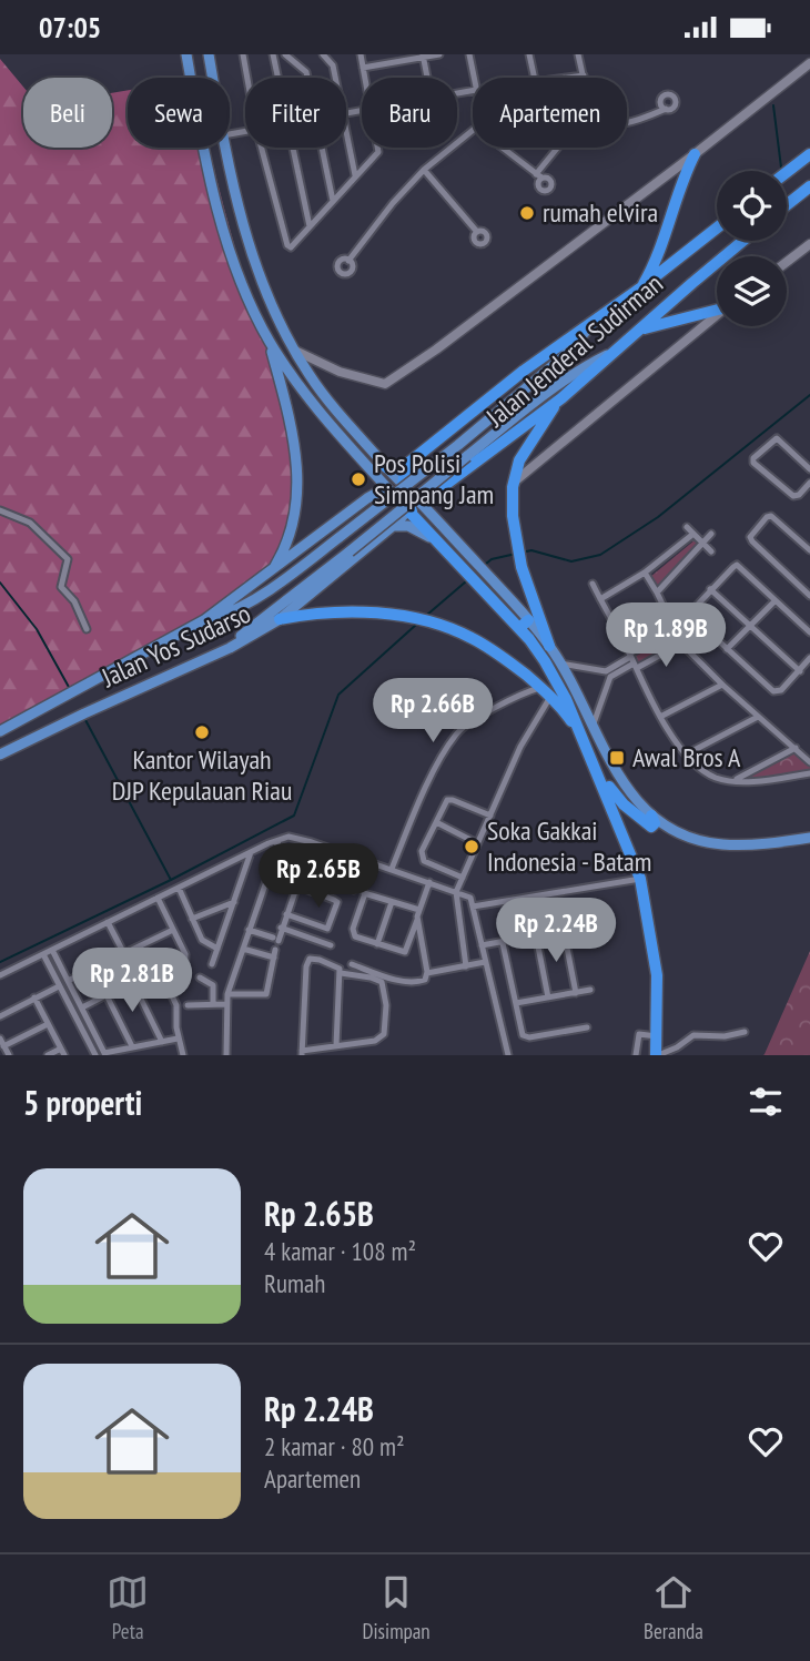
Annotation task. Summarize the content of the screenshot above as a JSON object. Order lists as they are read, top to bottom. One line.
{"streets":{"highway":["Jalan Jenderal Sudirman"],"main road":["Jalan Yos Sudarso"]},"crossings":[["Jalan Jenderal Sudirman","Jalan Yos Sudarso"]],"places":{"other":["rumah elvira","Pos Polisi Simpang Jam","Kantor Wilayah DJP Kepulauan Riau","Soka Gakkai Indonesia - Batam"],"transit":["Awal Bros A"]},"page":{"status":"07:05","chip":["Beli","Sewa","Filter","Baru","Apartemen"],"price":["Rp 1.89B","Rp 2.66B","Rp 2.65B","Rp 2.24B","Rp 2.81B"],"heading":"5 properti","list":[{"name":"Rp 2.65B","note":"4 kamar · 108 m² · Rumah"},{"name":"Rp 2.24B","note":"2 kamar · 80 m² · Apartemen"}],"tabs":["Peta","Disimpan","Beranda"]}}
